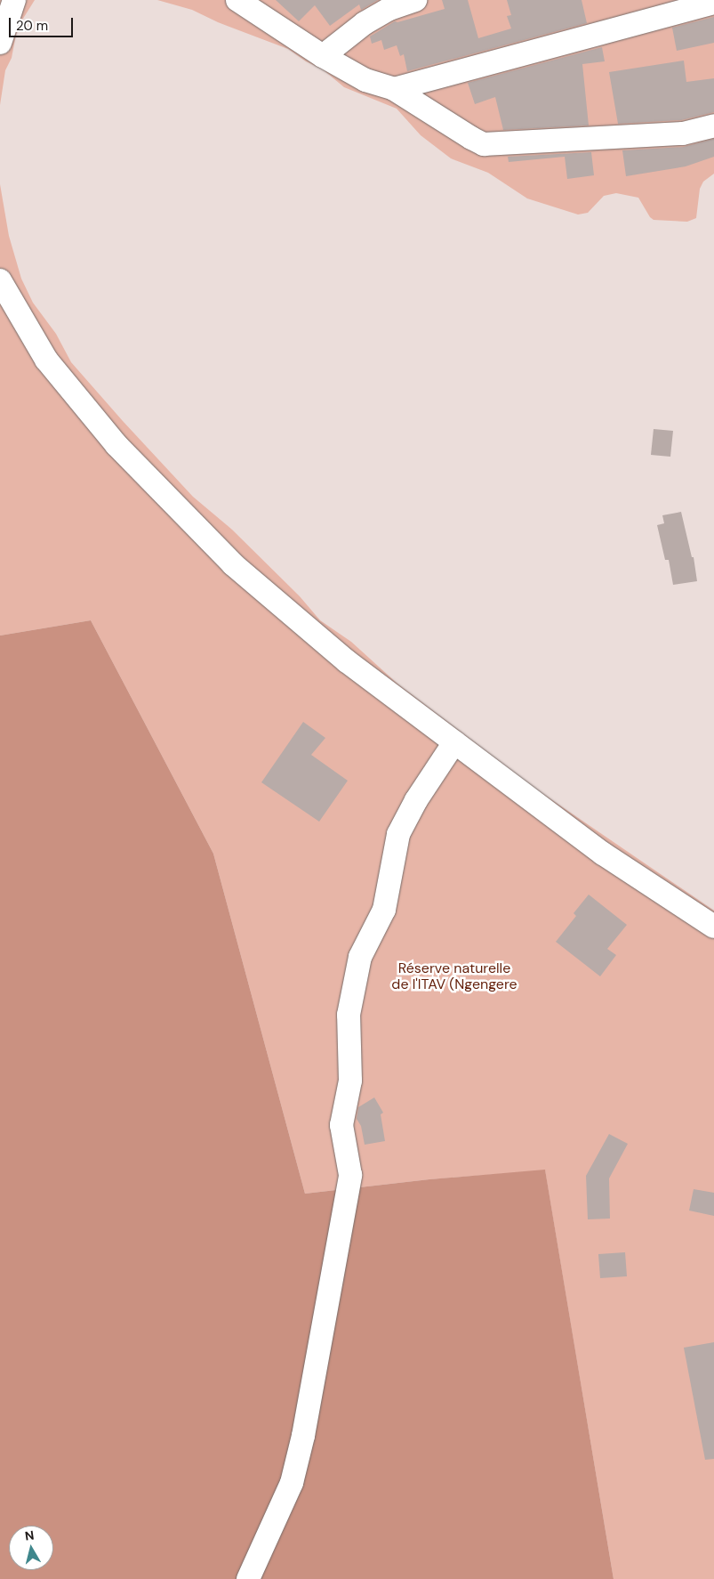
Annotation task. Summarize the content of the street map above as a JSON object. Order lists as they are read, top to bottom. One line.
{"parks":["Réserve naturelle de l'ITAV (Ngengere"],"scale_bar":"20 m","north":"top"}
